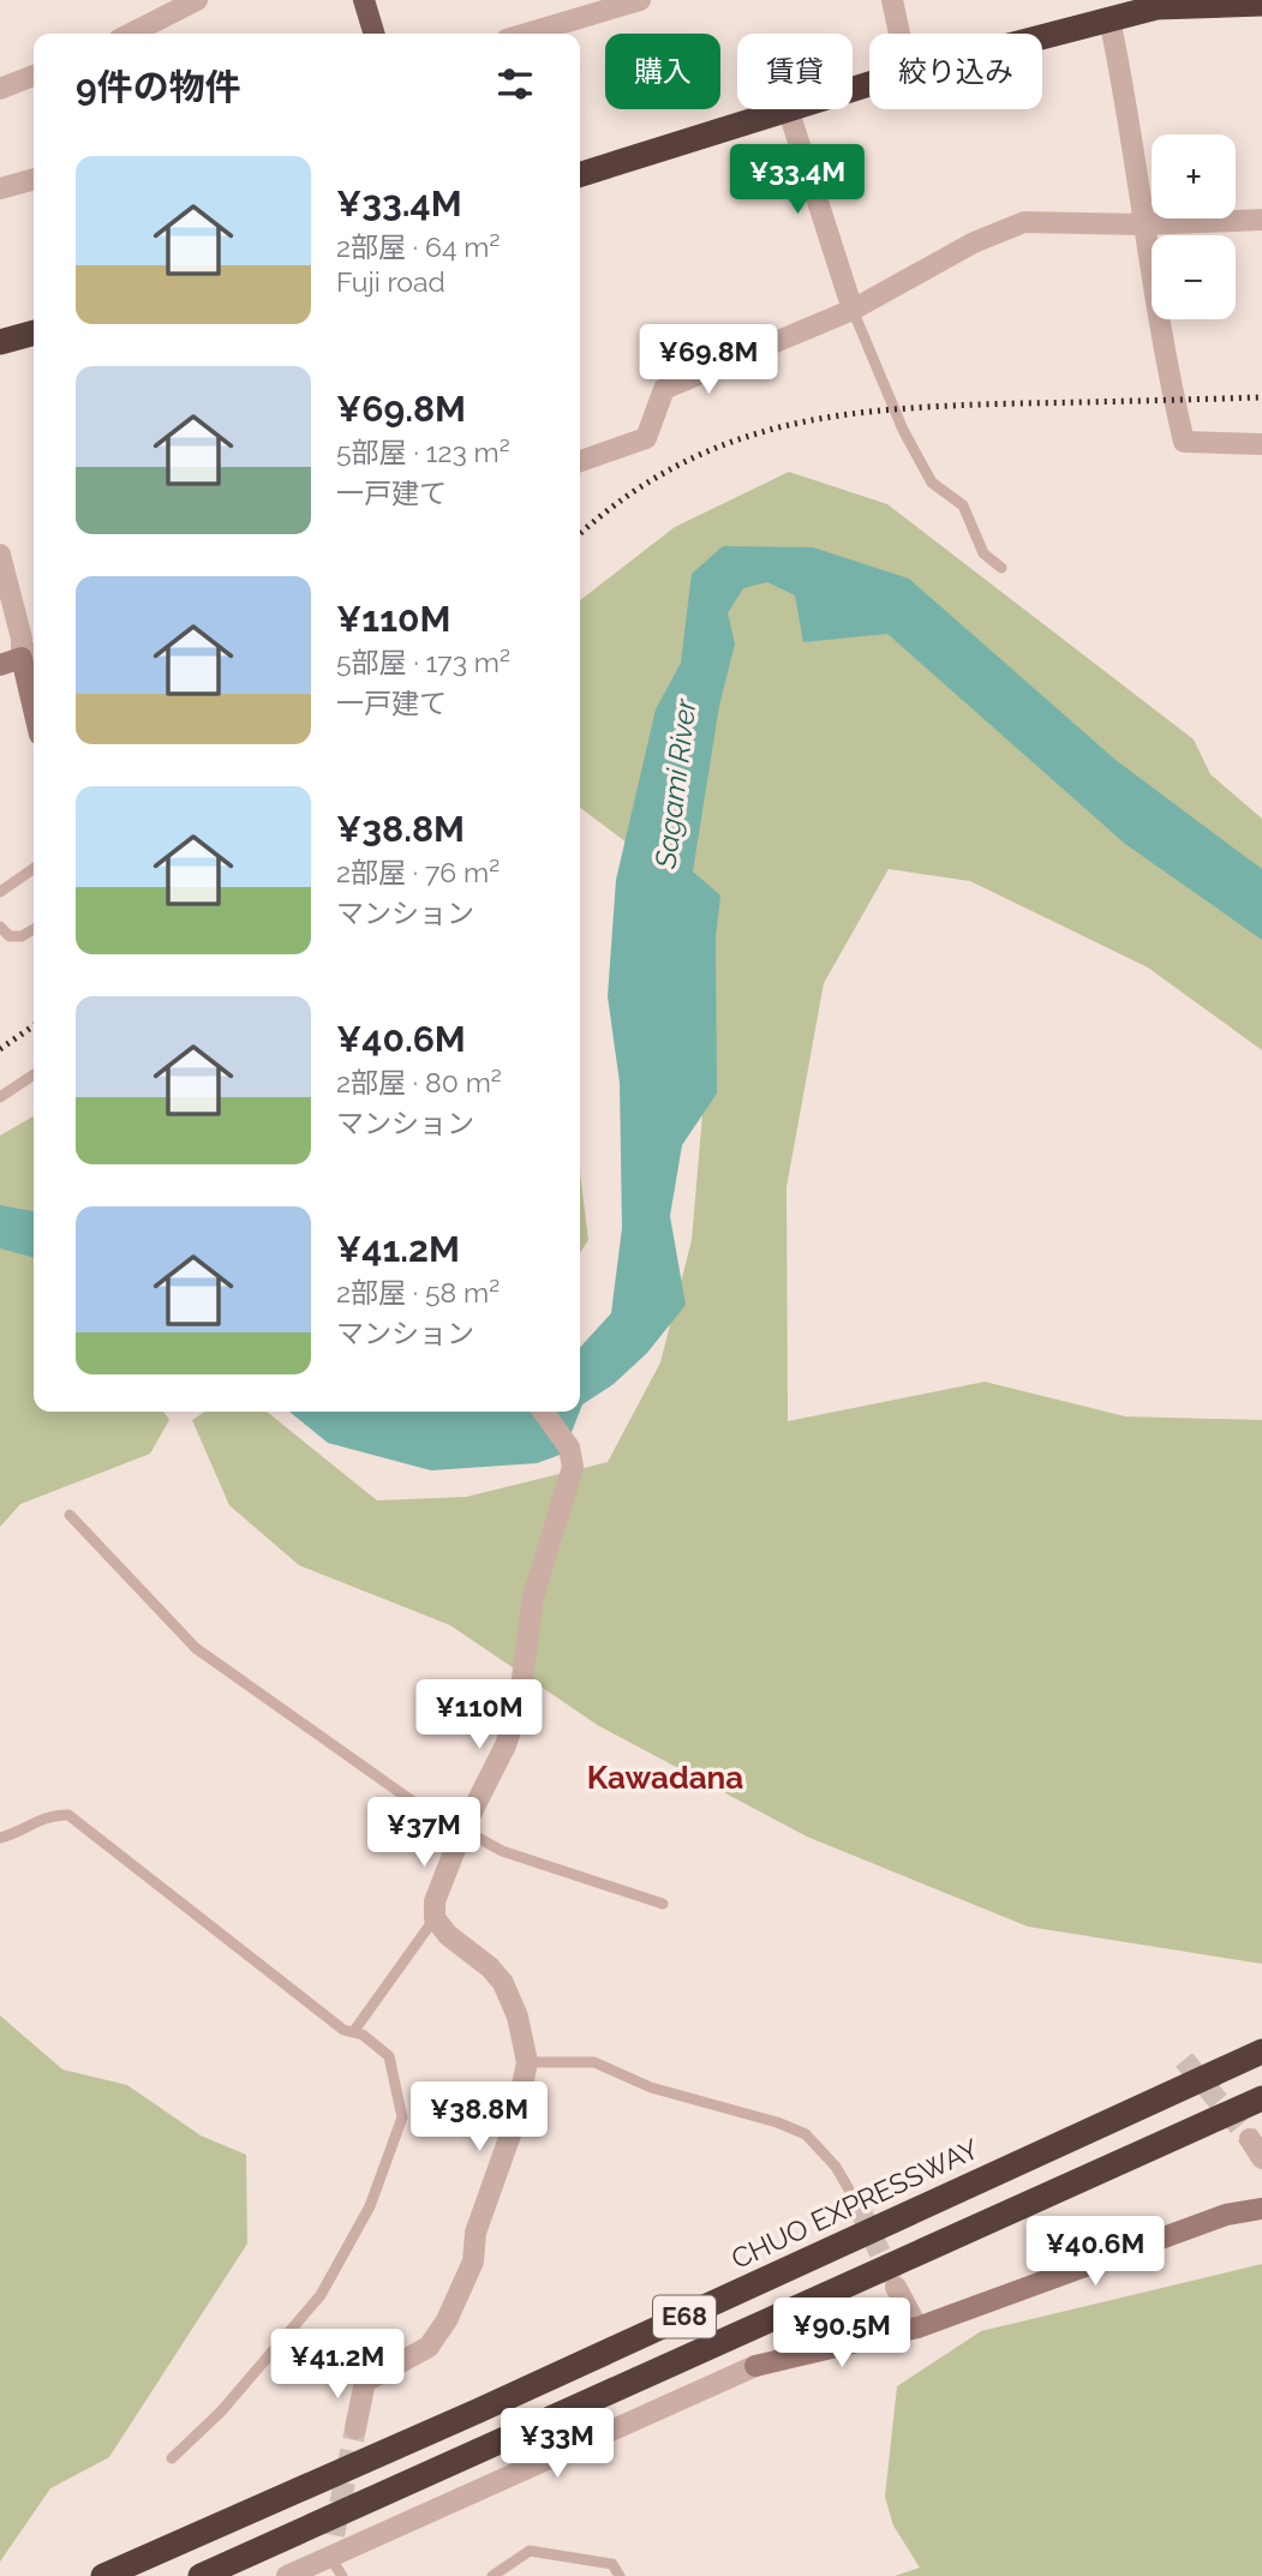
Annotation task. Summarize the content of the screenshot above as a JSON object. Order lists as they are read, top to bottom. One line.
{"streets":{"highway":["CHUO EXPRESSWAY","E68"]},"districts":["Kawadana"],"water":["Sagami River"],"page":{"chip":["購入","賃貸","絞り込み"],"heading":"9件の物件","map_buttons":["+","−"],"list":[{"name":"¥33.4M","note":"2部屋 · 64 m² · Fuji road"},{"name":"¥69.8M","note":"5部屋 · 123 m² · 一戸建て"},{"name":"¥110M","note":"5部屋 · 173 m² · 一戸建て"},{"name":"¥38.8M","note":"2部屋 · 76 m² · マンション"},{"name":"¥40.6M","note":"2部屋 · 80 m² · マンション"},{"name":"¥41.2M","note":"2部屋 · 58 m² · マンション"}],"price":["¥33.4M","¥69.8M","¥110M","¥37M","¥38.8M","¥40.6M","¥90.5M","¥41.2M","¥33M"]}}
